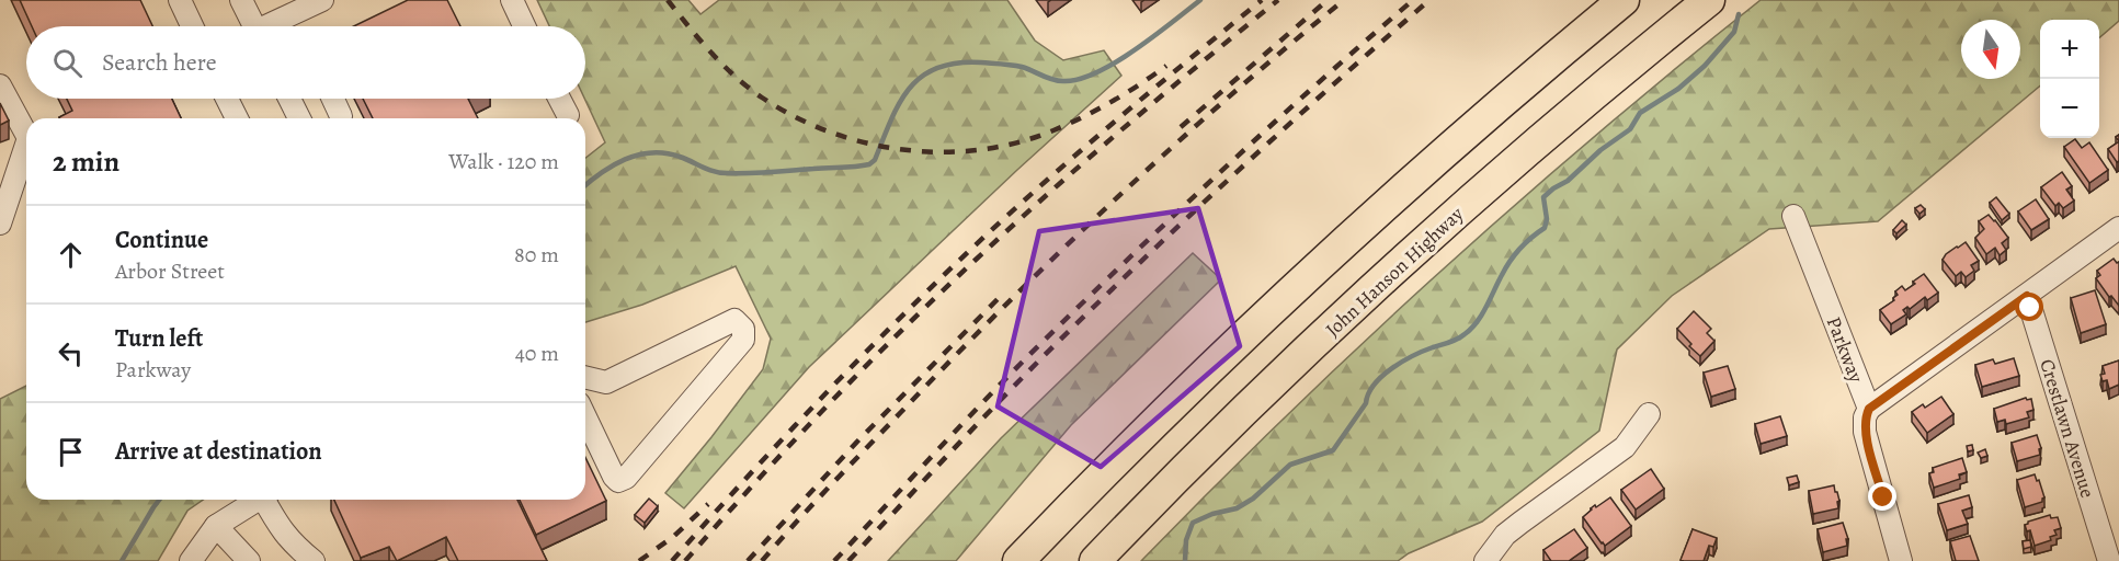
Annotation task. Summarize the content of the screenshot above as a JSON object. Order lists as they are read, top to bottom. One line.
{"streets":{"highway":["John Hanson Highway"],"street":["Parkway","Crestlawn Avenue"]},"north":"bottom","page":{"map_buttons":["+","−"],"search":"Search here","heading":["2 min","Walk · 120 m"],"list":[["Continue","Arbor Street","80 m"],["Turn left","Parkway","40 m"],"Arrive at destination"]}}
